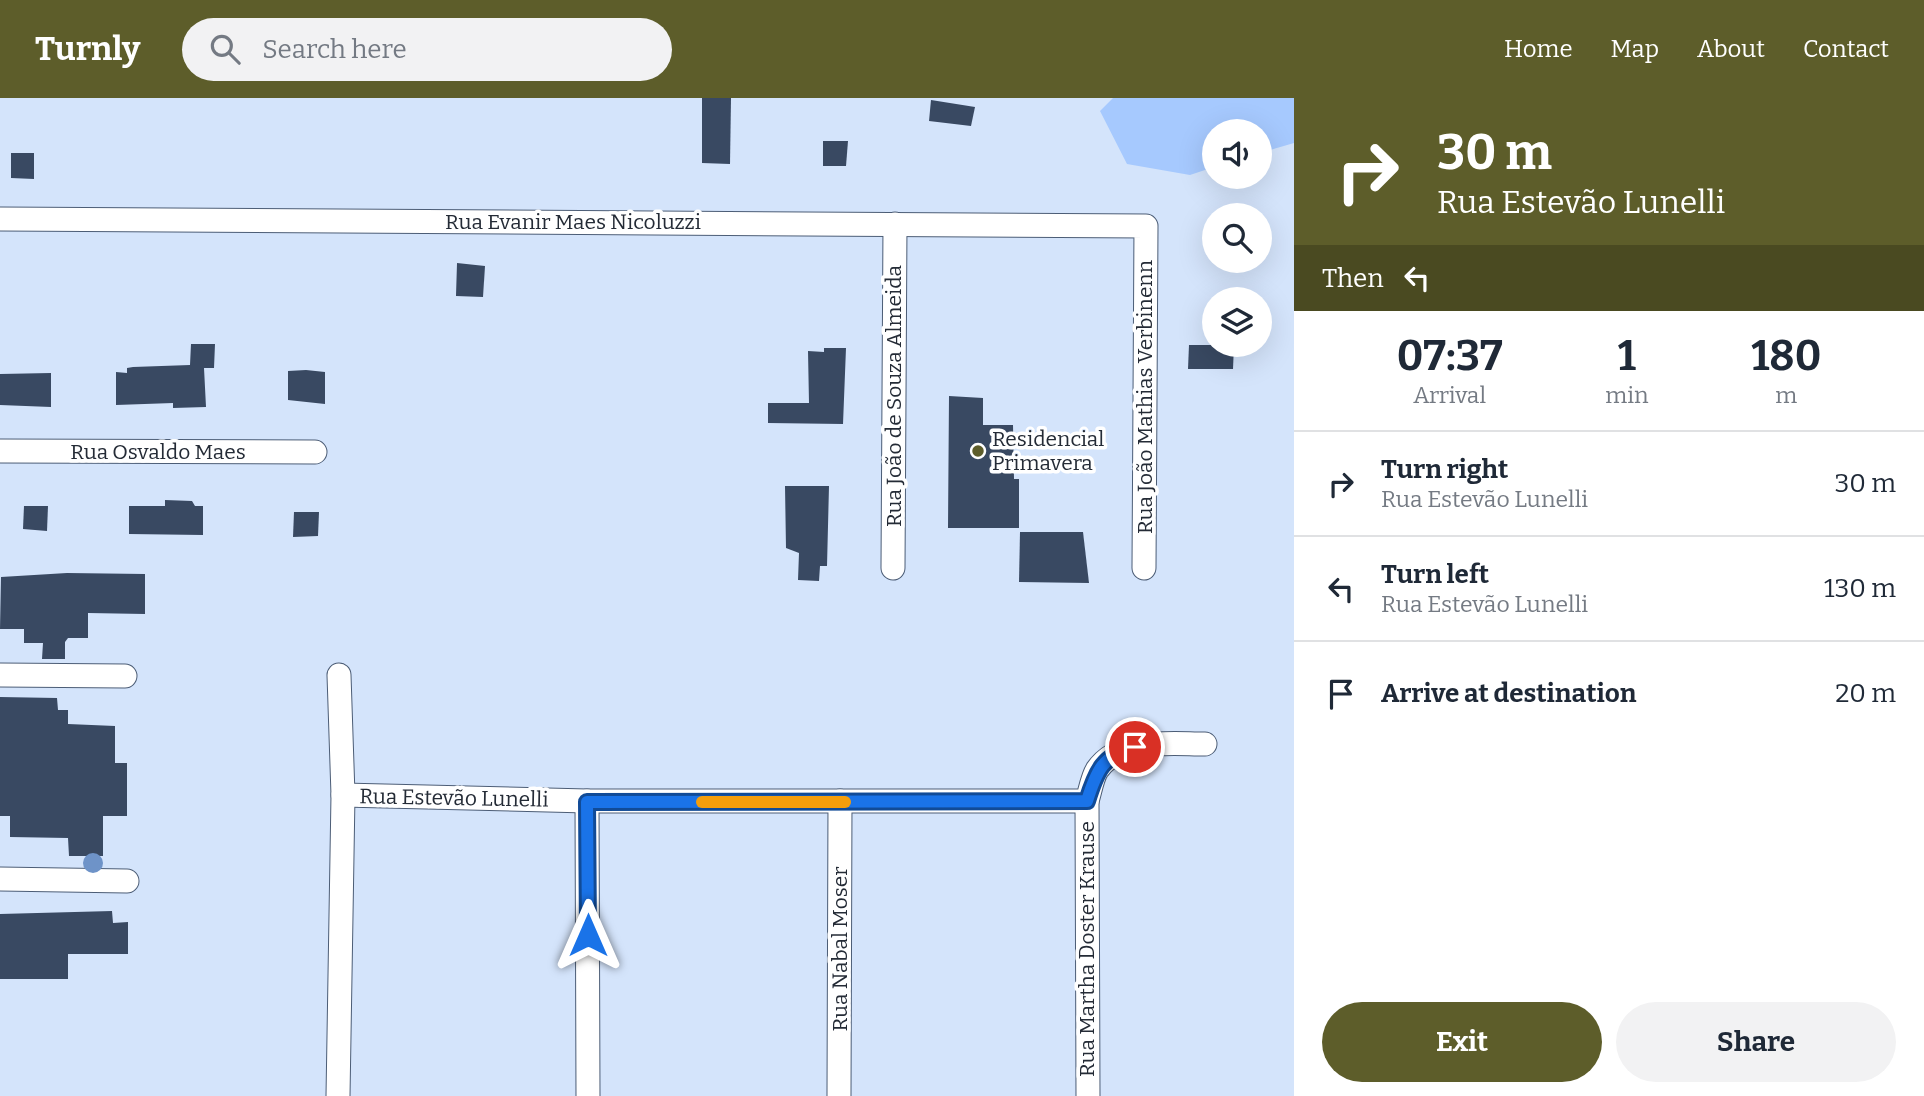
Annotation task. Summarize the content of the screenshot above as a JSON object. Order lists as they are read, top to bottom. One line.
{"streets":{"street":["Rua Evanir Maes Nicoluzzi","Rua João de Souza Almeida","Rua João Mathias Verbinenn","Rua Osvaldo Maes","Rua Estevão Lunelli","Rua Nabal Moser","Rua Martha Doster Krause"]},"crossings":[["Rua Evanir Maes Nicoluzzi","Rua João de Souza Almeida"],["Rua Evanir Maes Nicoluzzi","Rua João Mathias Verbinenn"],["Rua Estevão Lunelli","Rua Nabal Moser"],["Rua Estevão Lunelli","Rua Martha Doster Krause"]],"places":["Residencial Primavera"],"page":{"header":"Turnly","search":"Search here","nav":["Home","Map","About","Contact"],"turn":["30 m","Rua Estevão Lunelli"],"then":"Then","eta":["07:37","Arrival","1","min","180","m"],"list":[{"name":"Turn right","note":"Rua Estevão Lunelli","value":"30 m"},{"name":"Turn left","note":"Rua Estevão Lunelli","value":"130 m"},{"name":"Arrive at destination","value":"20 m"}],"buttons":["Exit","Share"]}}
